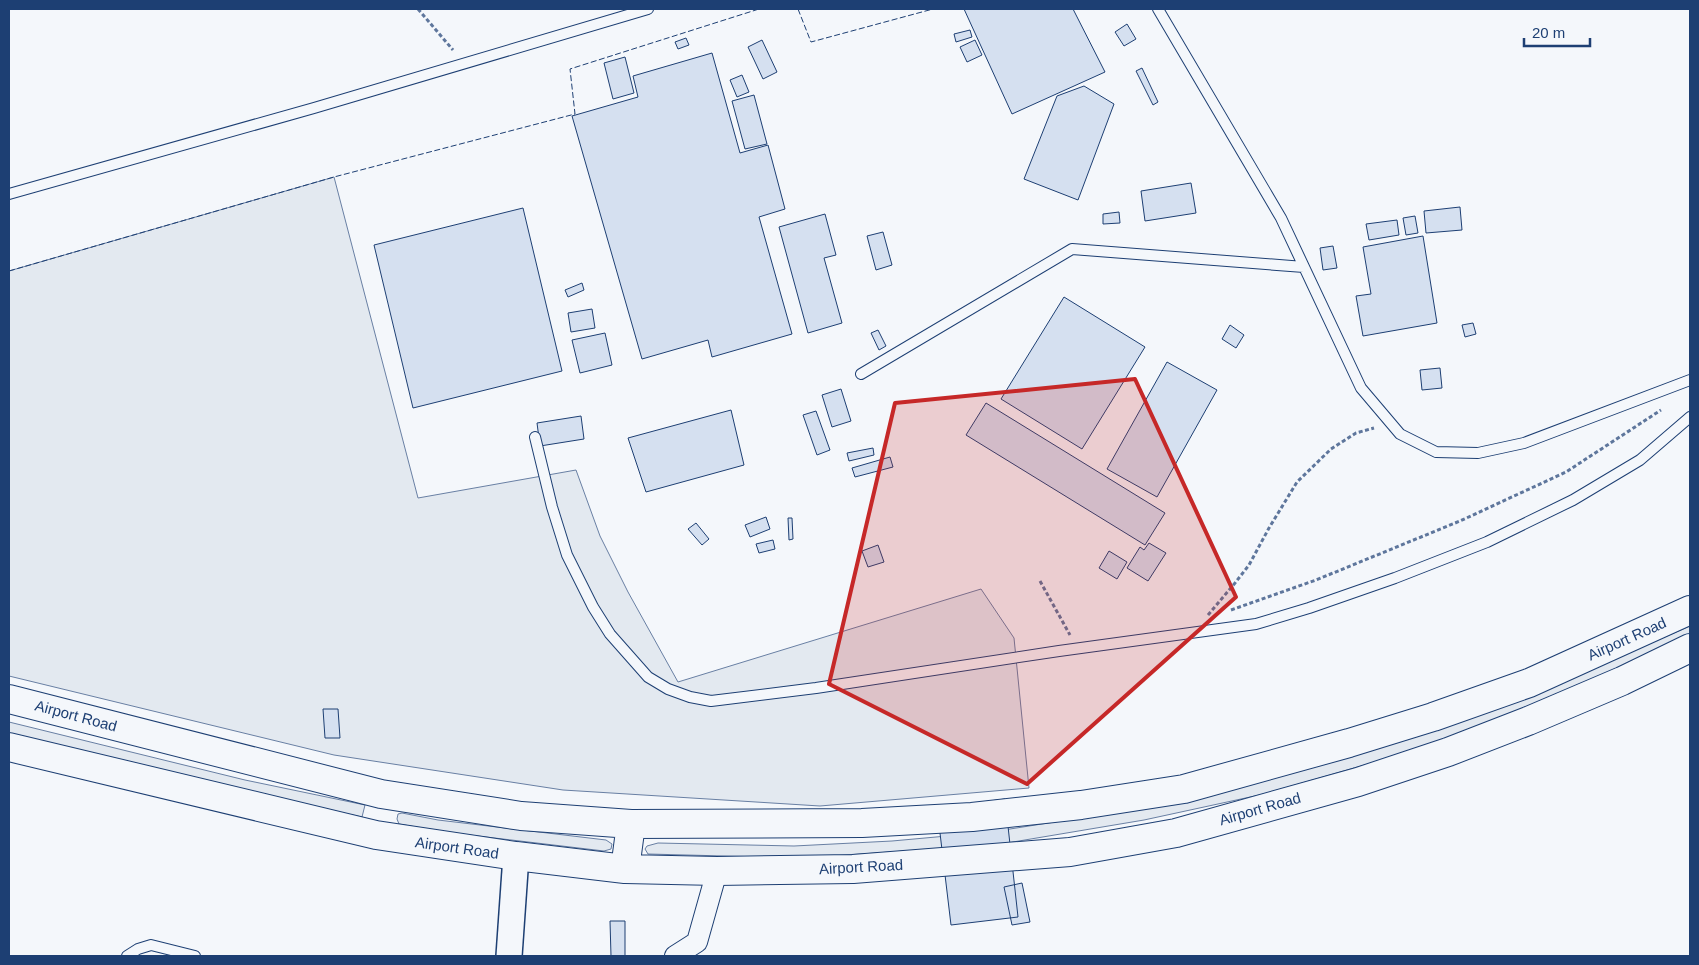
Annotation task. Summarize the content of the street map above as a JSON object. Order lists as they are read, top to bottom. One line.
{"streets":{"highway":["Airport Road"]},"scale_bar":"20 m"}
